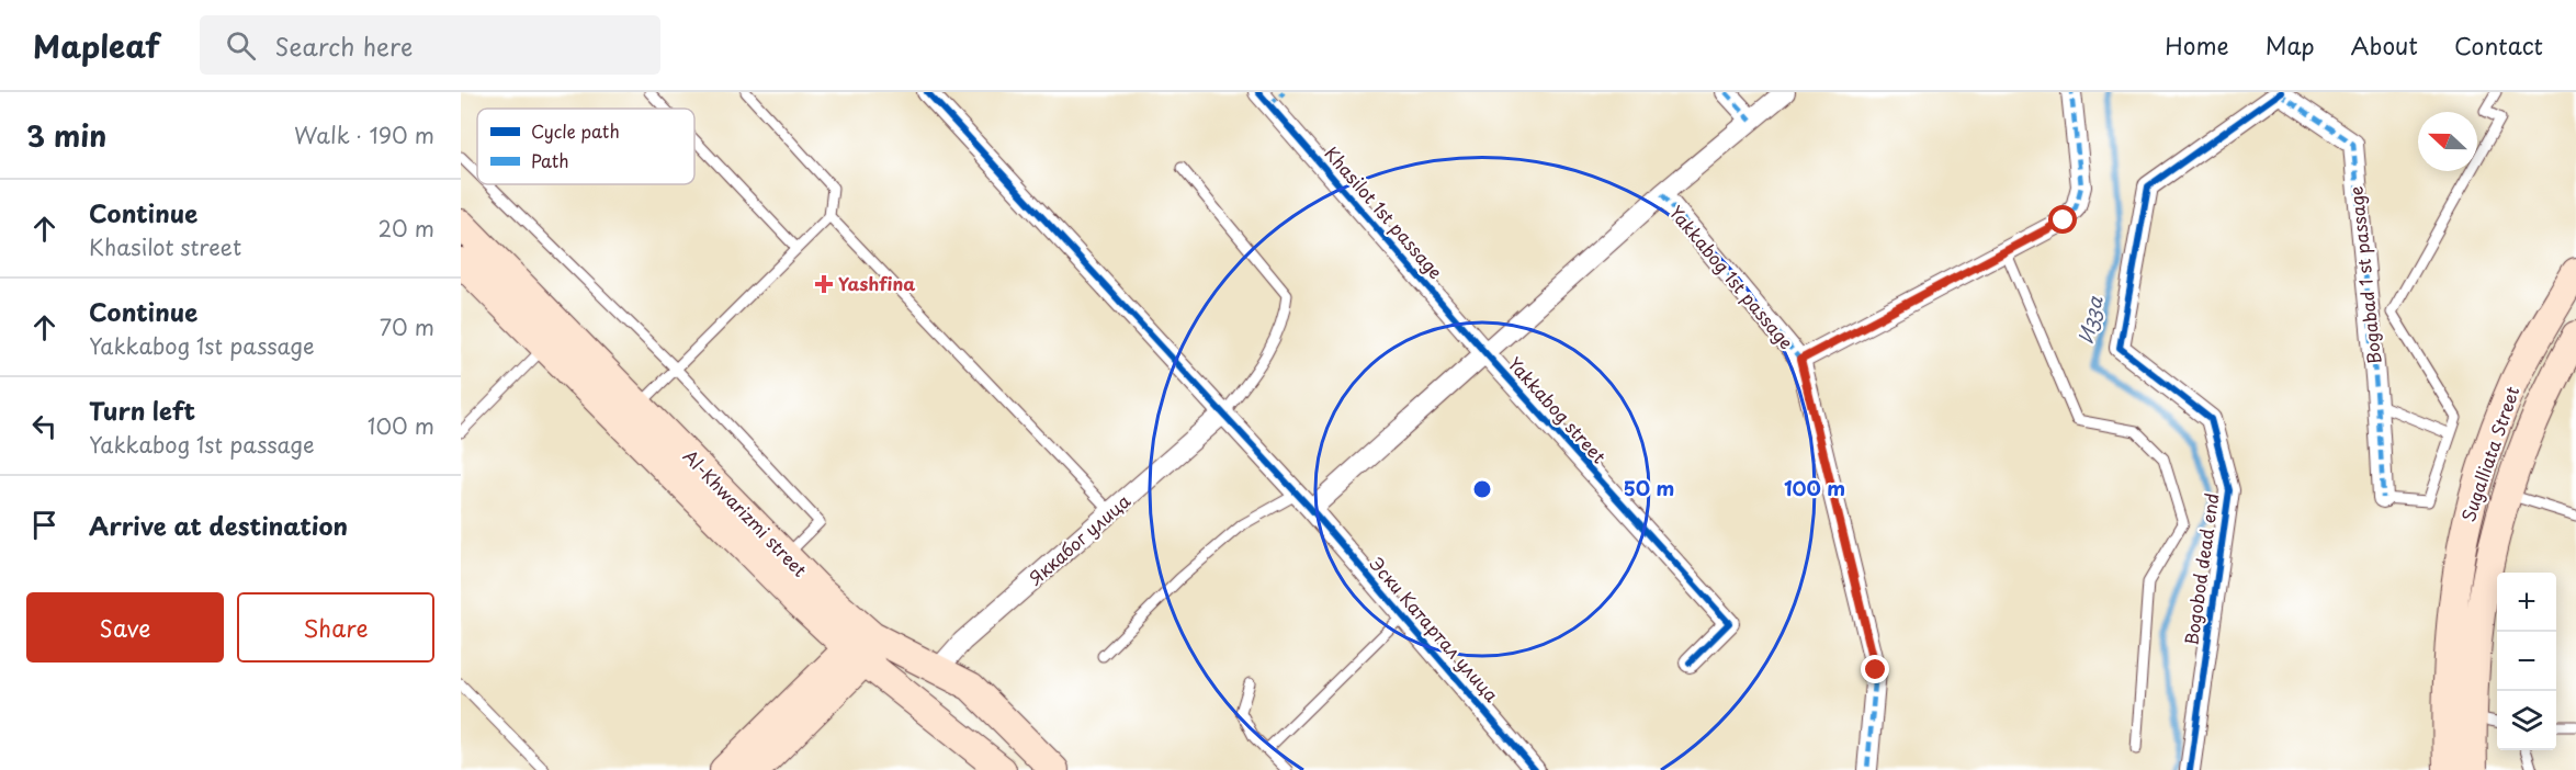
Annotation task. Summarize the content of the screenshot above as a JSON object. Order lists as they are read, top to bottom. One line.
{"streets":{"main road":["Sugalliata Street","Al-Khwarizmi street"],"street":["Khasilot 1st passage","Bogabad 1 st passage","Yakkabog 1st passage","Yakkabog street","Яккабог улица","Bogobod dead end","Эски Катартал улица"]},"crossings":[["Khasilot 1st passage","Yakkabog street"],["Bogabad 1 st passage","Bogobod dead end"],["Yakkabog 1st passage","Yakkabog street"],["Yakkabog street","Эски Катартал улица"],["Al-Khwarizmi street","Яккабог улица"],["Яккабог улица","Эски Катартал улица"]],"water":["Изза"],"places":{"health":["Yashfina"]},"legend":["Cycle path","Path"],"north":"left","page":{"header":"Mapleaf","search":"Search here","nav":["Home","Map","About","Contact"],"heading":["3 min","Walk · 190 m"],"list":[["Continue","Khasilot street","20 m"],["Continue","Yakkabog 1st passage","70 m"],["Turn left","Yakkabog 1st passage","100 m"],"Arrive at destination"],"buttons":["Save","Share"],"map_buttons":["+","−"]},"rings":["50 m","100 m"]}
